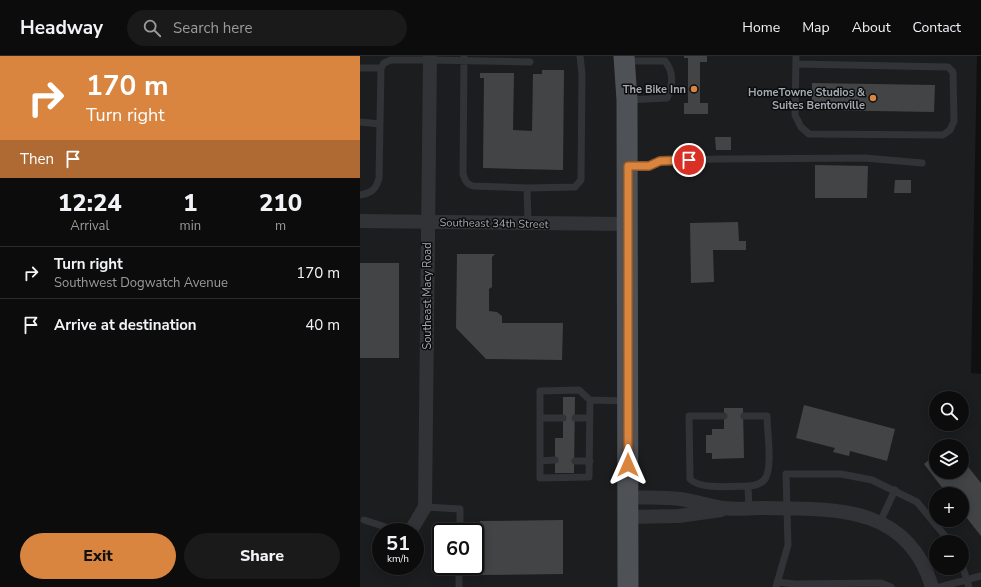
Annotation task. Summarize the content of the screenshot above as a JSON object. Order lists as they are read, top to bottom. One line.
{"streets":{"street":["Southeast 34th Street","Southeast Macy Road"]},"crossings":[["Southeast 34th Street","Southeast Macy Road"]],"places":["The Bike Inn","HomeTowne Studios & Suites Bentonville"],"page":{"header":"Headway","search":"Search here","nav":["Home","Map","About","Contact"],"turn":["170 m","Turn right"],"then":"Then","eta":["12:24","Arrival","1","min","210","m"],"list":[{"name":"Turn right","note":"Southwest Dogwatch Avenue","value":"170 m"},{"name":"Arrive at destination","value":"40 m"}],"map_buttons":["+","−"],"speed":"51 km/h","limit":"60","buttons":["Exit","Share"]}}
